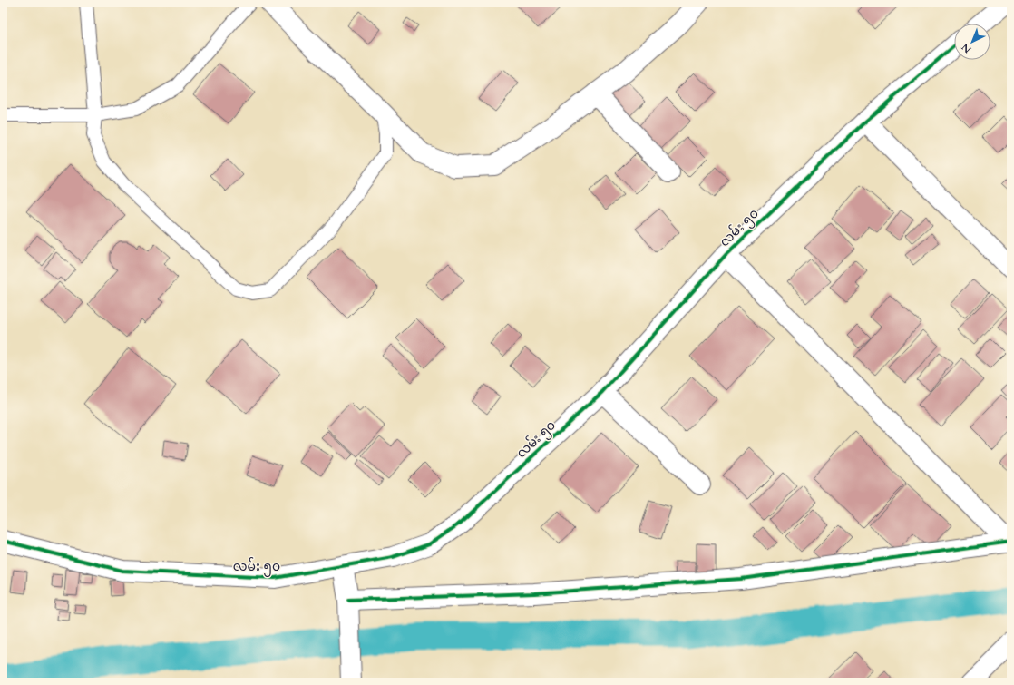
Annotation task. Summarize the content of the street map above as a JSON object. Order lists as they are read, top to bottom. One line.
{"streets":{"street":["လမ်း ၅၀"]},"north":"bottom left"}
